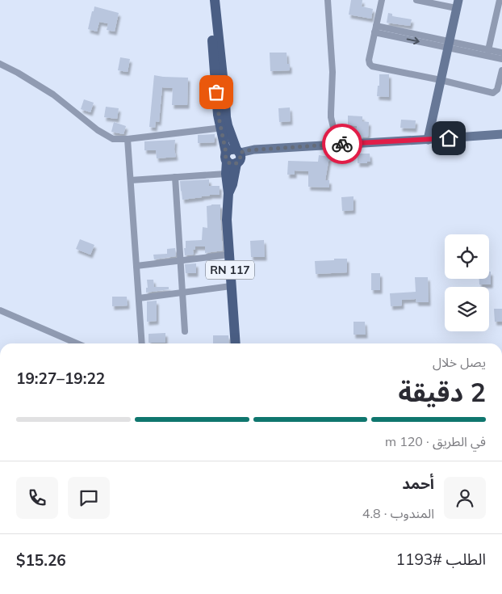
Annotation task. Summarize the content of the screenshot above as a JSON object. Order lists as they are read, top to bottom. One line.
{"streets":{"main road":["RN 117"]},"page":{"heading":["2 دقيقة","يصل خلال","19:22–19:27"],"panel":["أحمد","المندوب · 4.8","الطلب #1193","$15.26"],"bar":"في الطريق · 120 m"}}
